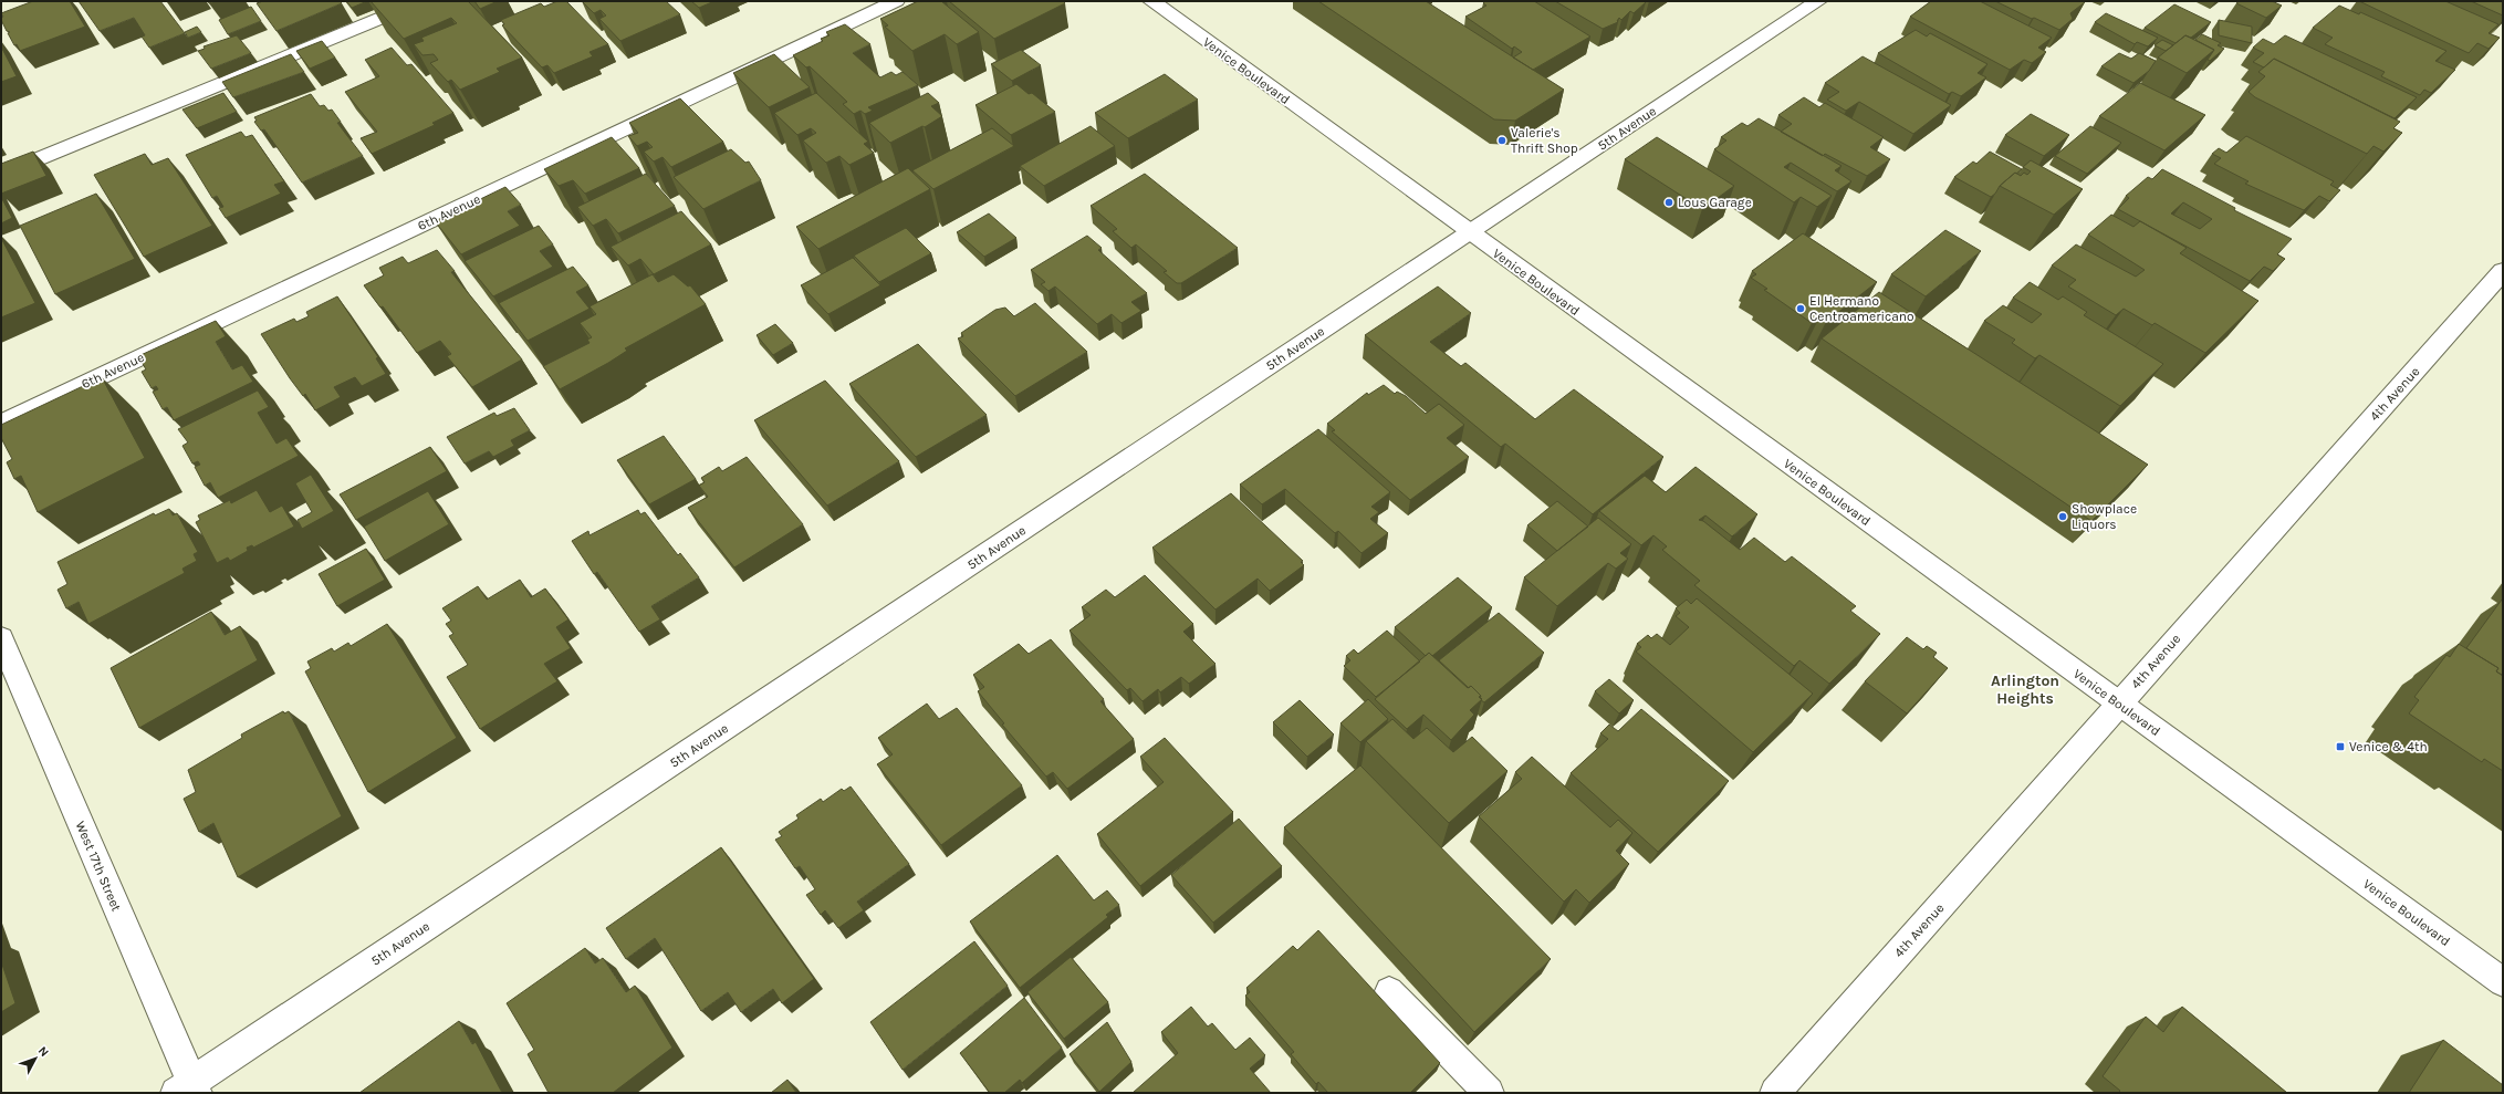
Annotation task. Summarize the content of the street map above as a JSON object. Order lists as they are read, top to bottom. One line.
{"streets":{"street":["Venice Boulevard","5th Avenue","6th Avenue","4th Avenue","West 17th Street"]},"crossings":[["Venice Boulevard","5th Avenue"],["Venice Boulevard","4th Avenue"],["5th Avenue","West 17th Street"]],"districts":["Arlington Heights"],"places":{"other":["Valerie's Thrift Shop","Lous Garage","El Hermano Centroamericano","Showplace Liquors"],"transit":["Venice & 4th"]},"north":"top right"}
